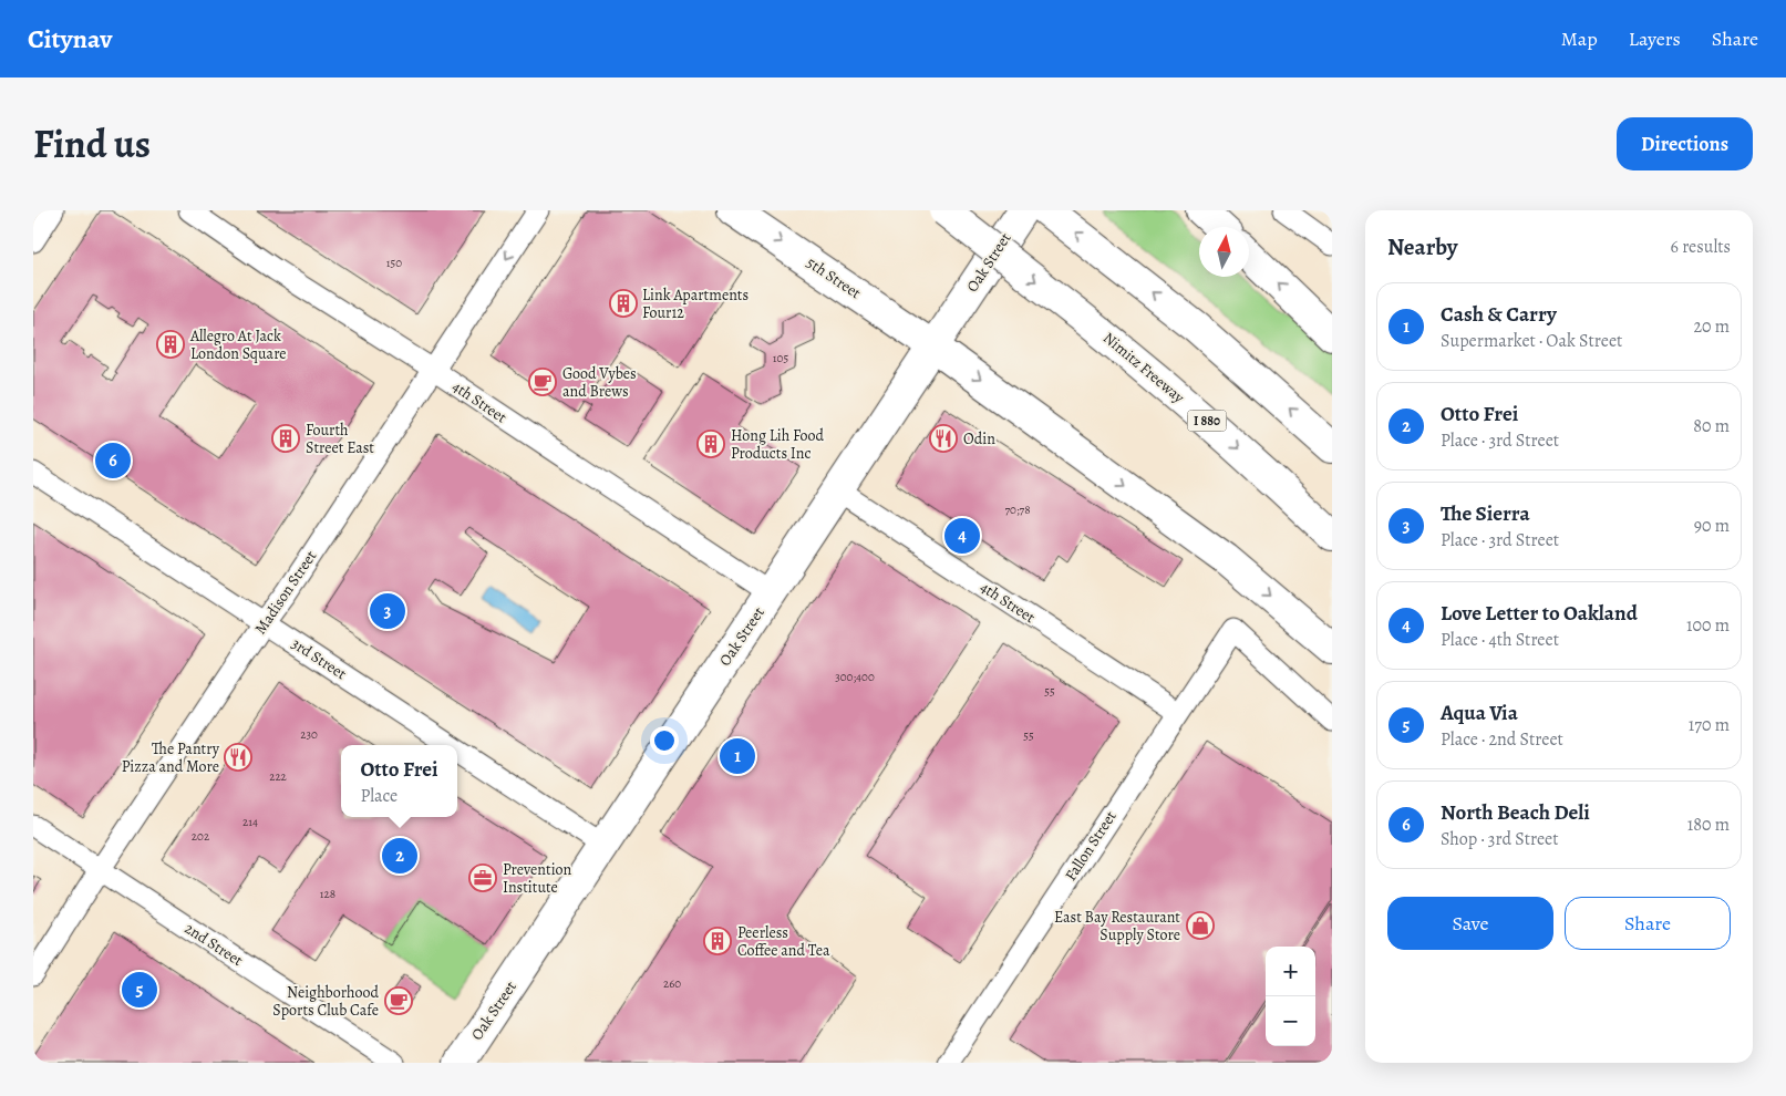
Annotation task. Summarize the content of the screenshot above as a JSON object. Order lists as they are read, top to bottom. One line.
{"streets":{"main road":["Oak Street","5th Street","Nimitz Freeway","I 880"],"street":["4th Street","Madison Street","3rd Street","Fallon Street","2nd Street"]},"crossings":[["Oak Street","5th Street"],["Oak Street","4th Street"],["Oak Street","3rd Street"],["4th Street","Madison Street"],["4th Street","Fallon Street"],["Madison Street","3rd Street"],["Madison Street","2nd Street"]],"places":{"building":["Link Apartments Four12","Allegro At Jack London Square","Fourth Street East","Hong Lih Food Products Inc","Peerless Coffee and Tea"],"cafe":["Good Vybes and Brews","Neighborhood Sports Club Cafe"],"restaurant":["Odin","The Pantry Pizza and More"],"office":["Prevention Institute"],"shop":["East Bay Restaurant Supply Store"]},"house_numbers":["150","105","70;78","300;400","55","230","55","222","214","202","128","260"],"north":"top","page":{"header":"Citynav","nav":["Map","Layers","Share"],"title":"Find us","buttons":["Directions",["Save","Share"]],"heading":["Nearby","6 results"],"list":[{"mark":"1","name":"Cash & Carry","note":"Supermarket · Oak Street","value":"20 m"},{"mark":"2","name":"Otto Frei","note":"Place · 3rd Street","value":"80 m"},{"mark":"3","name":"The Sierra","note":"Place · 3rd Street","value":"90 m"},{"mark":"4","name":"Love Letter to Oakland","note":"Place · 4th Street","value":"100 m"},{"mark":"5","name":"Aqua Via","note":"Place · 2nd Street","value":"170 m"},{"mark":"6","name":"North Beach Deli","note":"Shop · 3rd Street","value":"180 m"}],"pins":["6","4","3","1","2","5"],"popup":["Otto Frei","Place"],"map_buttons":["+","−"]}}
